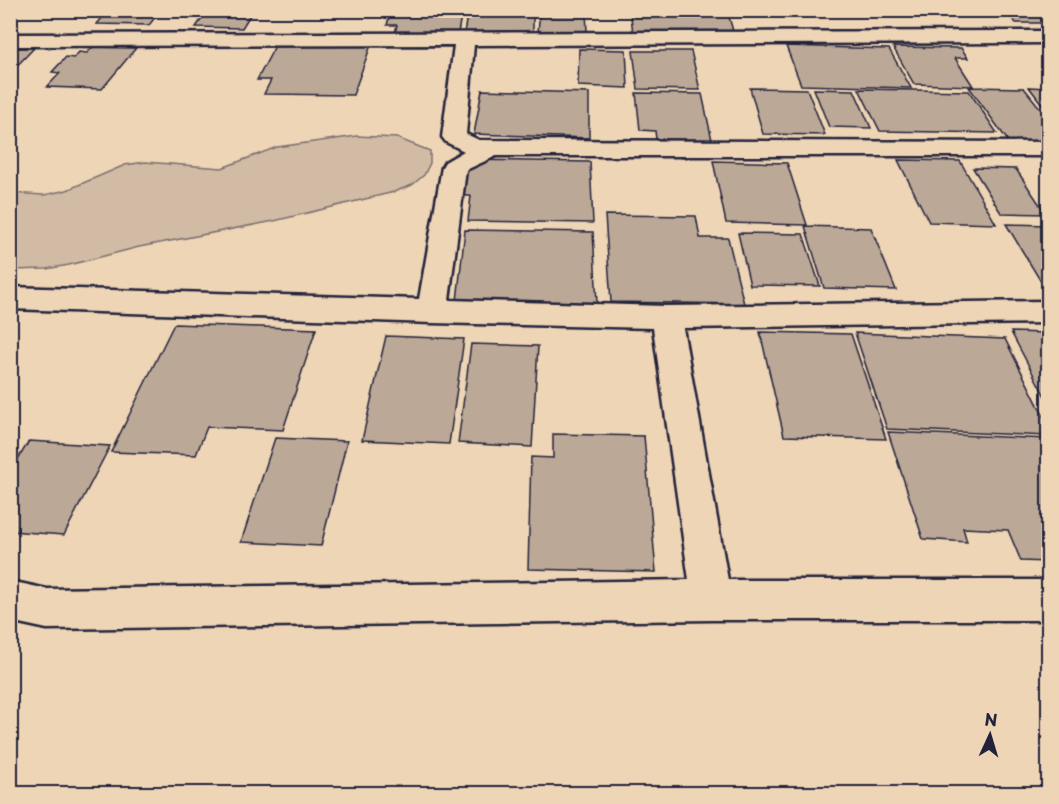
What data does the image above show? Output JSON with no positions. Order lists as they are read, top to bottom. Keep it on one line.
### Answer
{"north":"top"}
